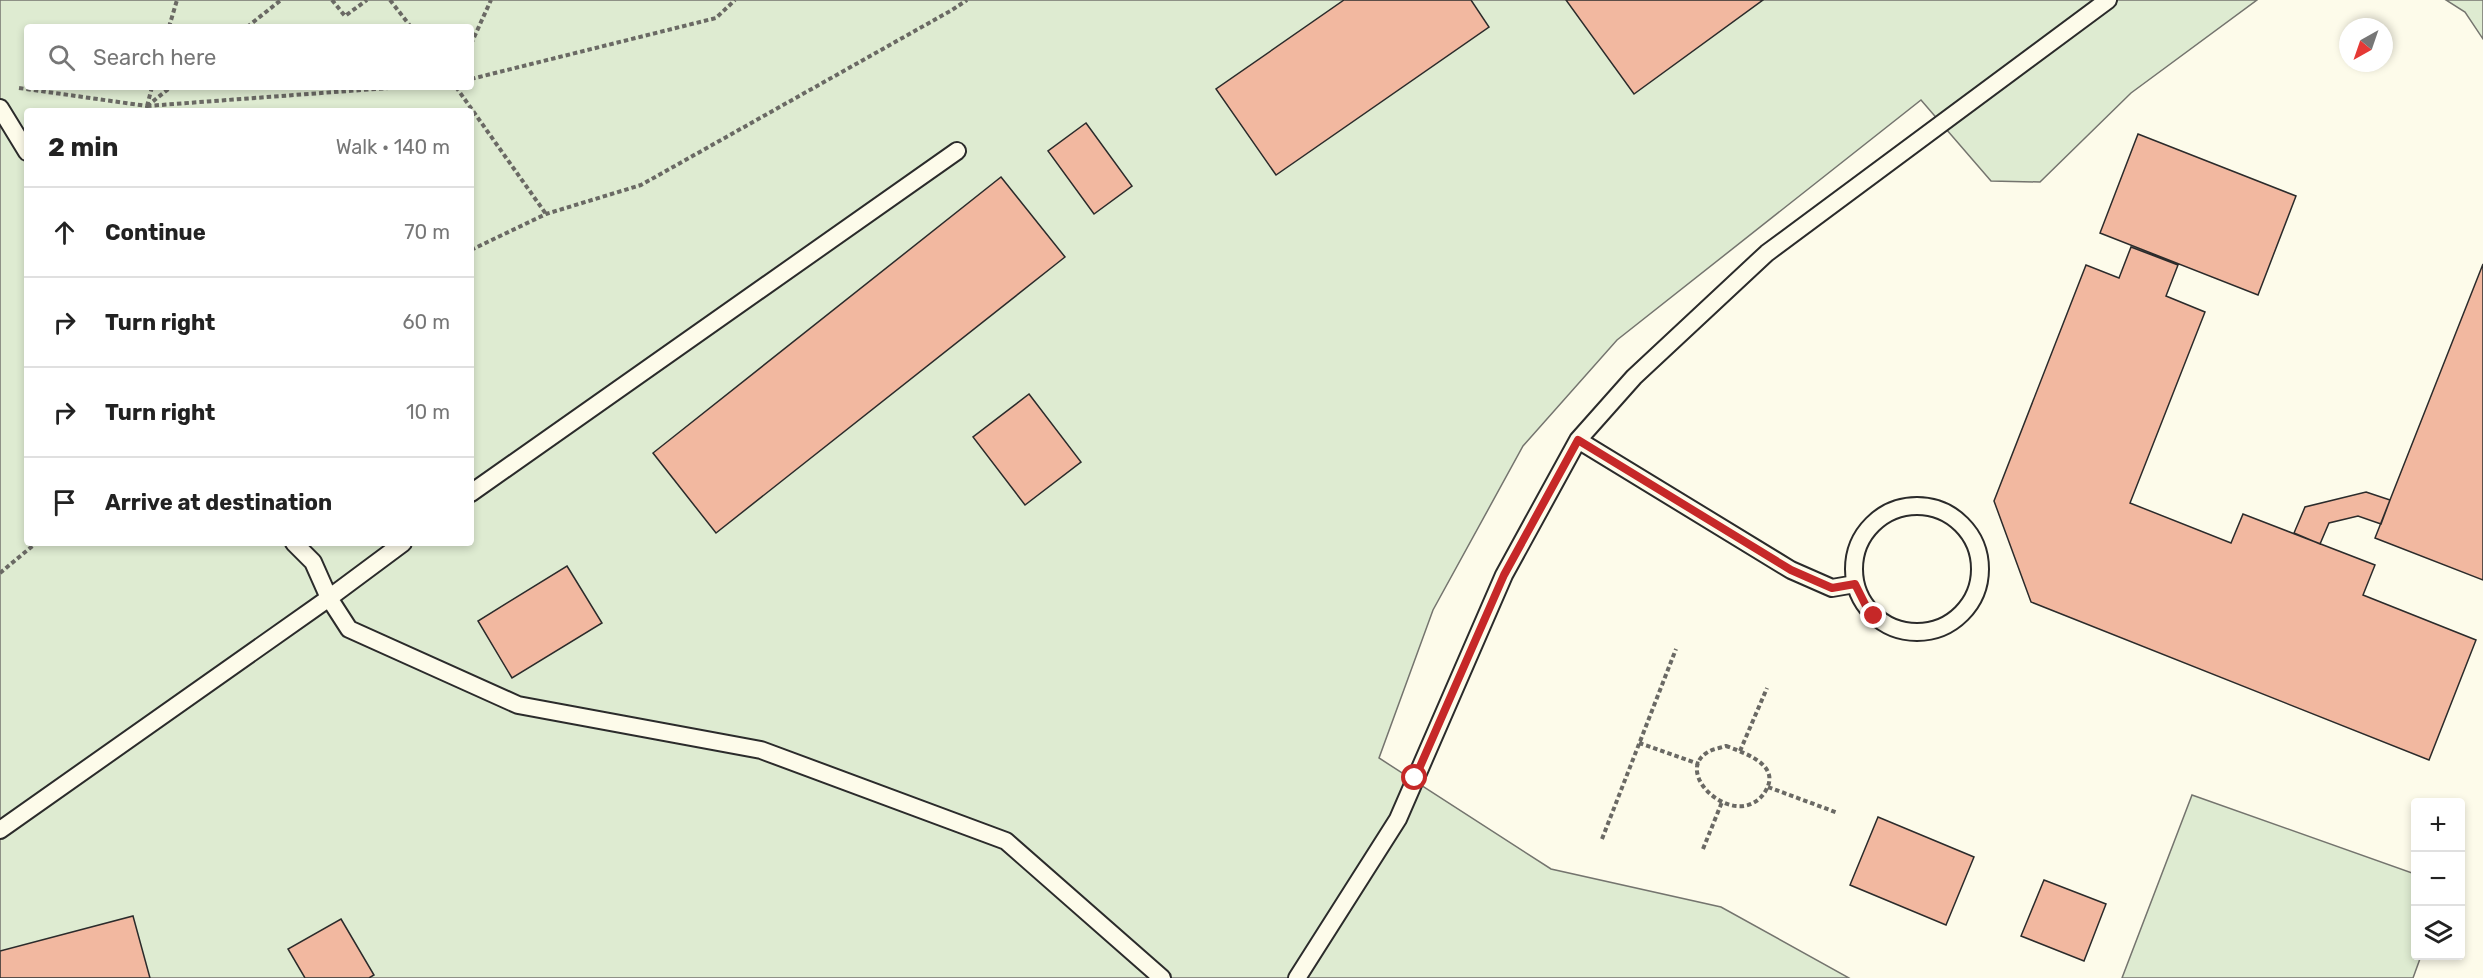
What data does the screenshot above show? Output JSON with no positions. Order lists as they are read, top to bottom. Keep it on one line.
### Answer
{"north":"bottom left","page":{"search":"Search here","heading":["2 min","Walk · 140 m"],"list":[["Continue","70 m"],["Turn right","60 m"],["Turn right","10 m"],"Arrive at destination"],"map_buttons":["+","−"]}}
